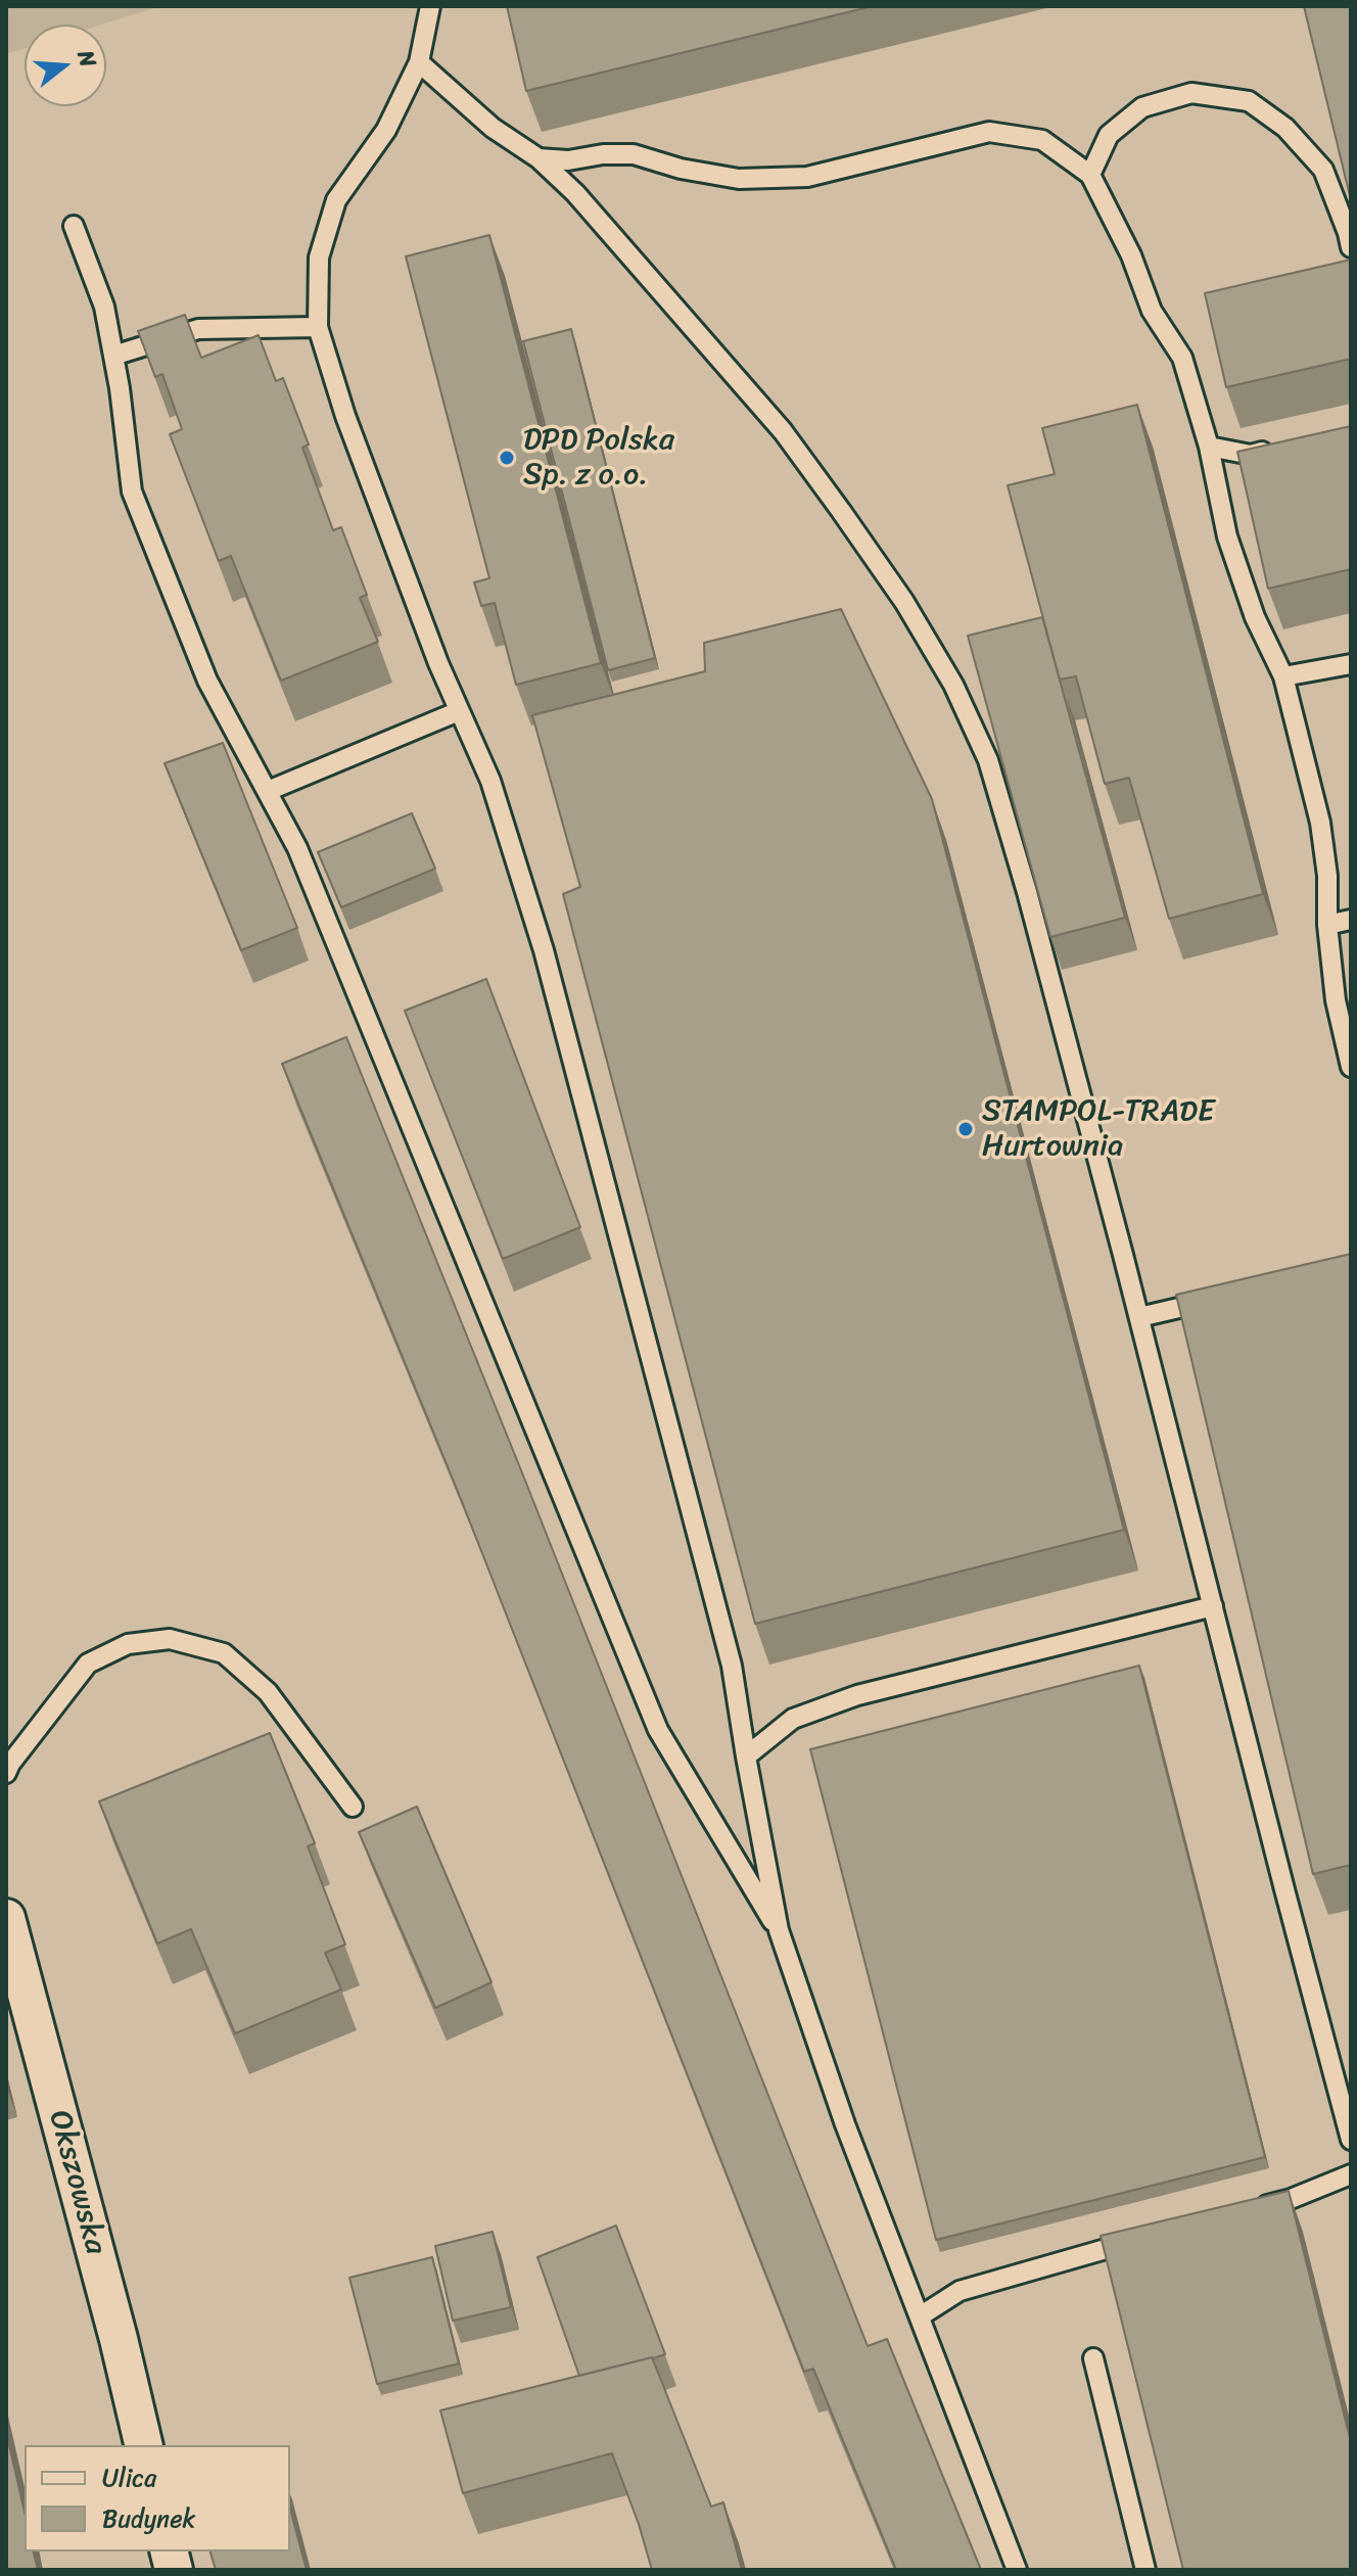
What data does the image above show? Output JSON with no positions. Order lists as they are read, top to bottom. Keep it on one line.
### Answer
{"streets":{"street":["Okszowska"]},"places":["DPD Polska Sp. z o.o.","STAMPOL-TRADE Hurtownia"],"legend":["Ulica","Budynek"],"north":"right"}
